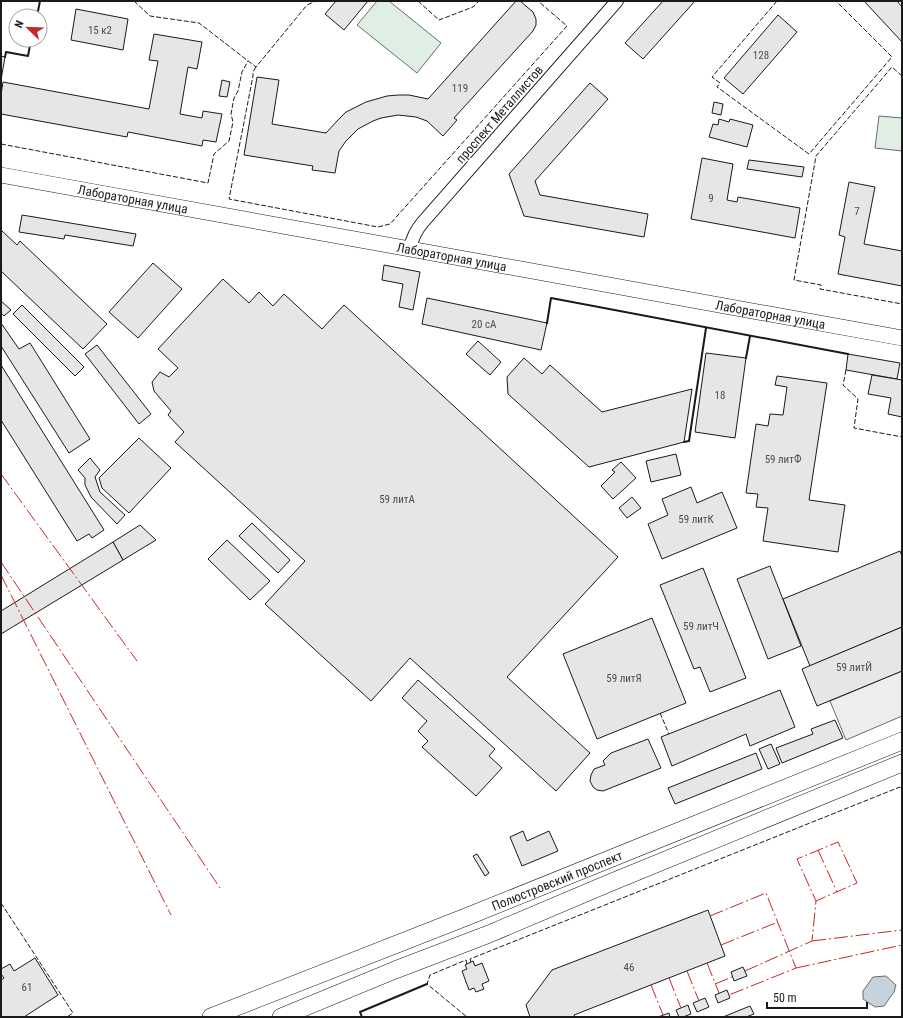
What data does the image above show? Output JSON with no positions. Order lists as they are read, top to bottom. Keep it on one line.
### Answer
{"streets":{"main road":["Полюстровский проспект"],"street":["проспект Металлистов","Лабораторная улица"]},"crossings":[["проспект Металлистов","Лабораторная улица"]],"house_numbers":["15 к2","128","119","9","7","20 сА","18","59 литФ","59 литА","59 литК","59 литЧ","59 литЙ","59 литЯ","46","61"],"scale_bar":"50 m","north":"top left"}
